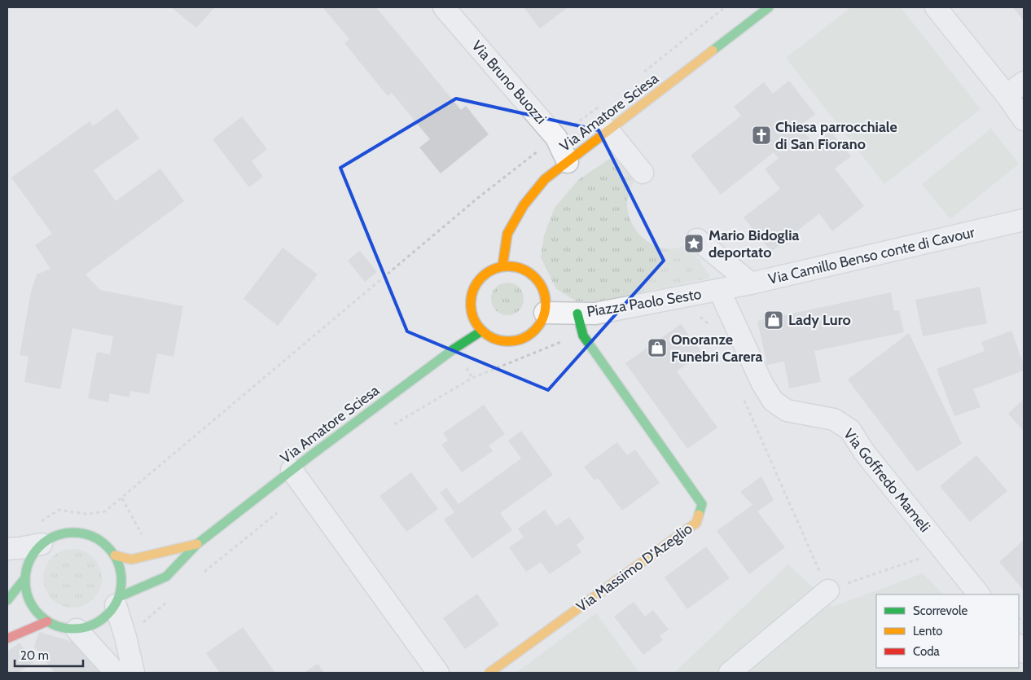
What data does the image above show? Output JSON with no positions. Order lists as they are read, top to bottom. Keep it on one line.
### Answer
{"streets":{"street":["Via Bruno Buozzi","Via Amatore Sciesa","Via Camillo Benso conte di Cavour","Piazza Paolo Sesto","Via Goffredo Mameli","Via Massimo D'Azeglio"]},"crossings":[["Via Bruno Buozzi","Via Amatore Sciesa"],["Via Amatore Sciesa","Piazza Paolo Sesto"],["Via Camillo Benso conte di Cavour","Piazza Paolo Sesto"],["Via Camillo Benso conte di Cavour","Via Goffredo Mameli"],["Piazza Paolo Sesto","Via Goffredo Mameli"],["Piazza Paolo Sesto","Via Massimo D'Azeglio"]],"places":{"church":["Chiesa parrocchiale di San Fiorano"],"place":["Mario Bidoglia deportato"],"shop":["Lady Luro","Onoranze Funebri Carera"]},"legend":["Scorrevole","Lento","Coda"],"scale_bar":"20 m"}
